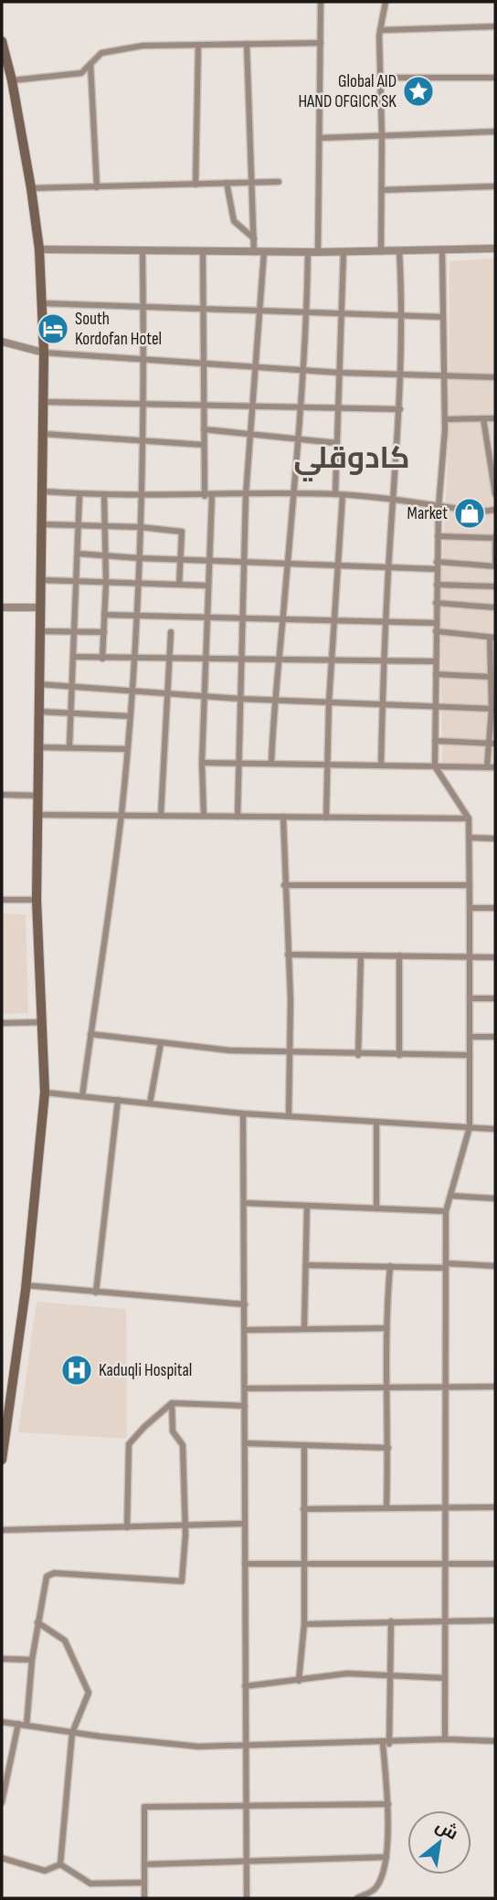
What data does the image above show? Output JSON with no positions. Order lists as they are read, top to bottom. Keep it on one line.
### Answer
{"districts":["كادوقلي"],"places":{"place":["Global AID HAND OFGICR SK"],"hotel":["South Kordofan Hotel"],"shop":["Market"],"hospital":["Kaduqli Hospital"]},"north":"top right"}
